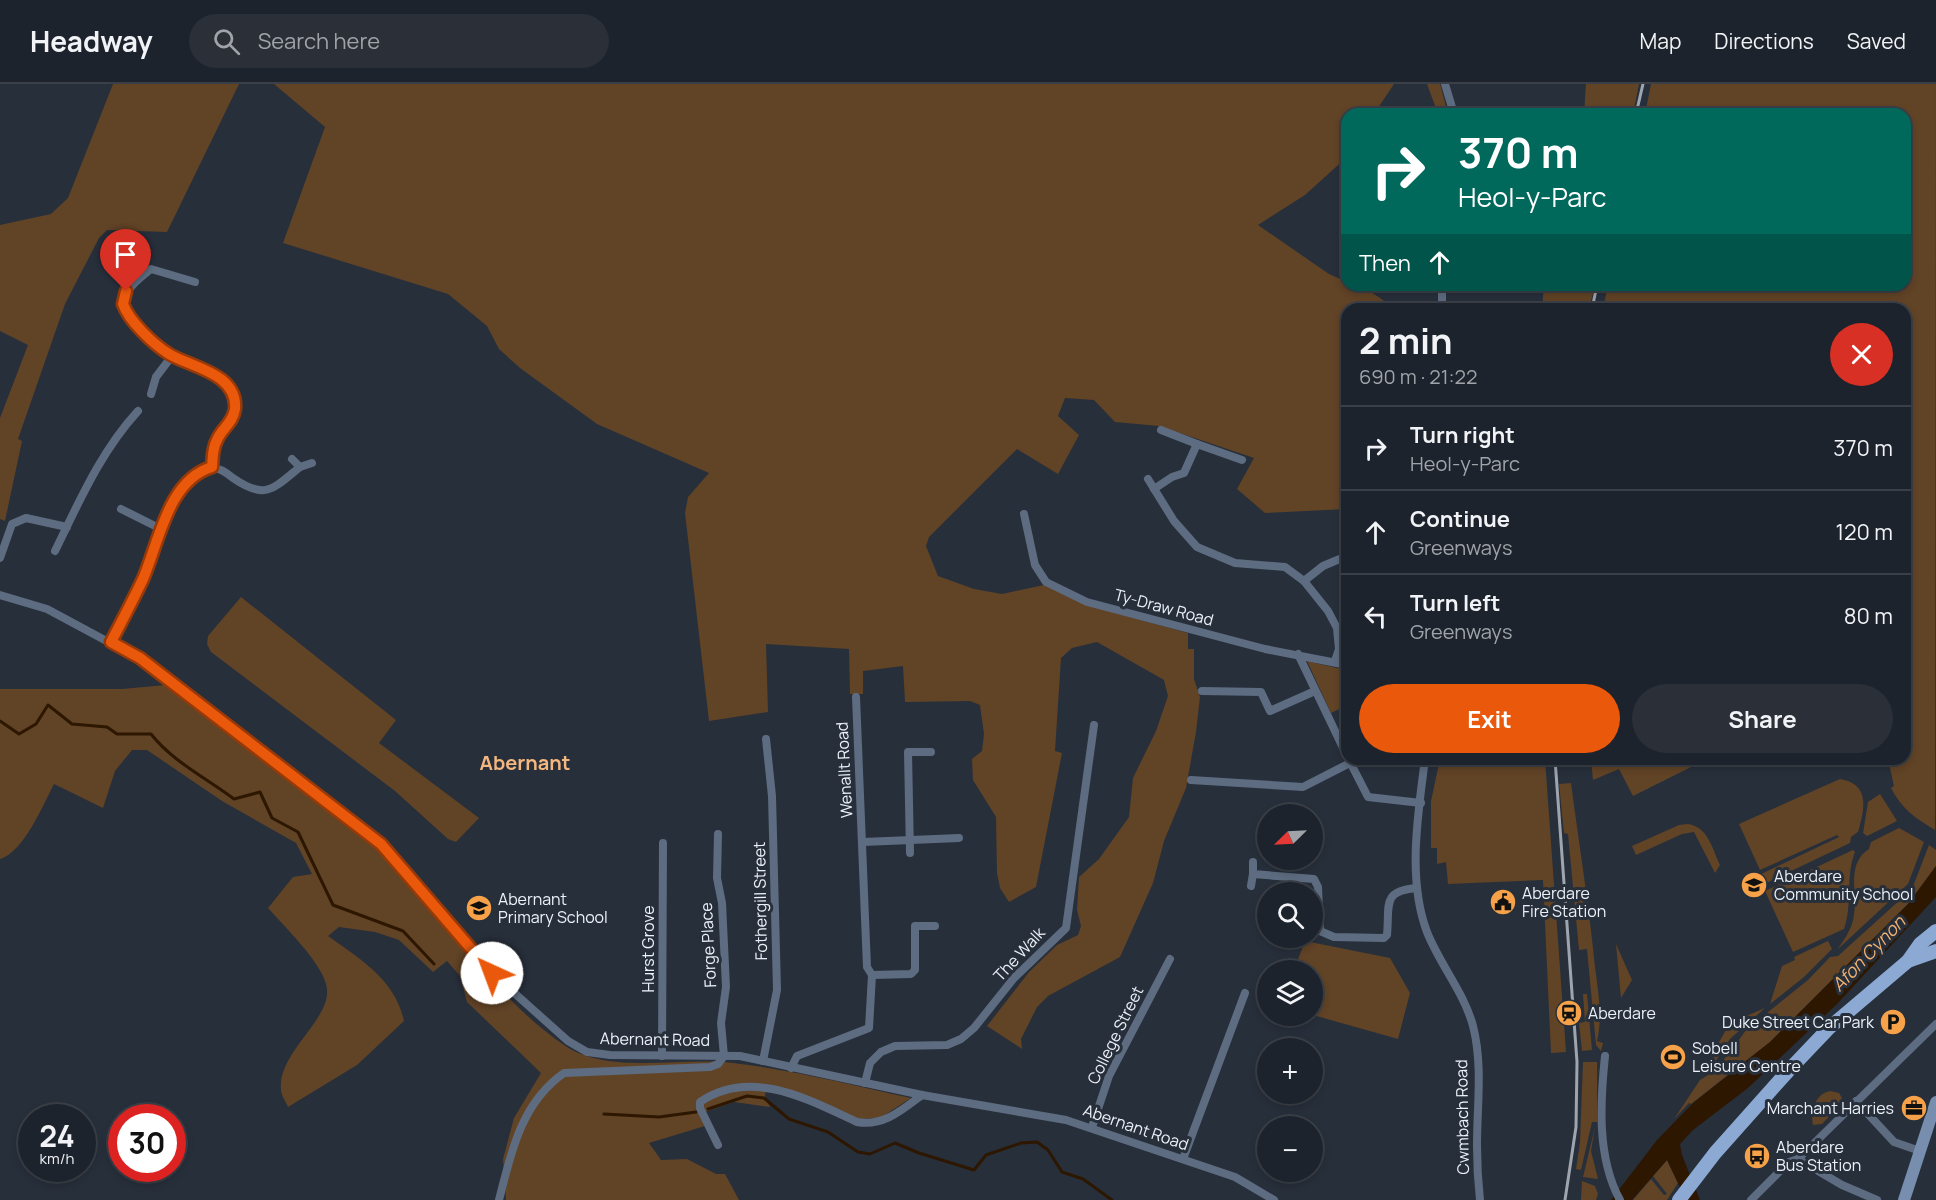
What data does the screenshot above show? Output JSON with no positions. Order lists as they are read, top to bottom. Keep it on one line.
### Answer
{"streets":{"street":["Ty-Draw Road","Wenallt Road","Fothergill Street","Forge Place","Hurst Grove","The Walk","College Street","Abernant Road","Cwmbach Road"]},"crossings":[["Wenallt Road","Abernant Road"],["Fothergill Street","Abernant Road"],["Forge Place","Abernant Road"],["Hurst Grove","Abernant Road"],["The Walk","Abernant Road"],["College Street","Abernant Road"]],"districts":["Abernant"],"water":["Afon Cynon"],"places":{"school or university":["Aberdare Community School","Abernant Primary School"],"public building":["Aberdare Fire Station"],"station":["Aberdare"],"parking":["Duke Street Car Park"],"sports":["Sobell Leisure Centre"],"office":["Marchant Harries"],"bus stop":["Aberdare Bus Station"]},"north":"bottom left","page":{"header":"Headway","search":"Search here","nav":["Map","Directions","Saved"],"turn":["370 m","Heol-y-Parc"],"then":"Then","heading":["2 min","690 m · 21:22"],"list":[{"name":"Turn right","note":"Heol-y-Parc","value":"370 m"},{"name":"Continue","note":"Greenways","value":"120 m"},{"name":"Turn left","note":"Greenways","value":"80 m"}],"buttons":["Exit","Share"],"map_buttons":["+","−"],"speed":"24 km/h","limit":"30"}}
